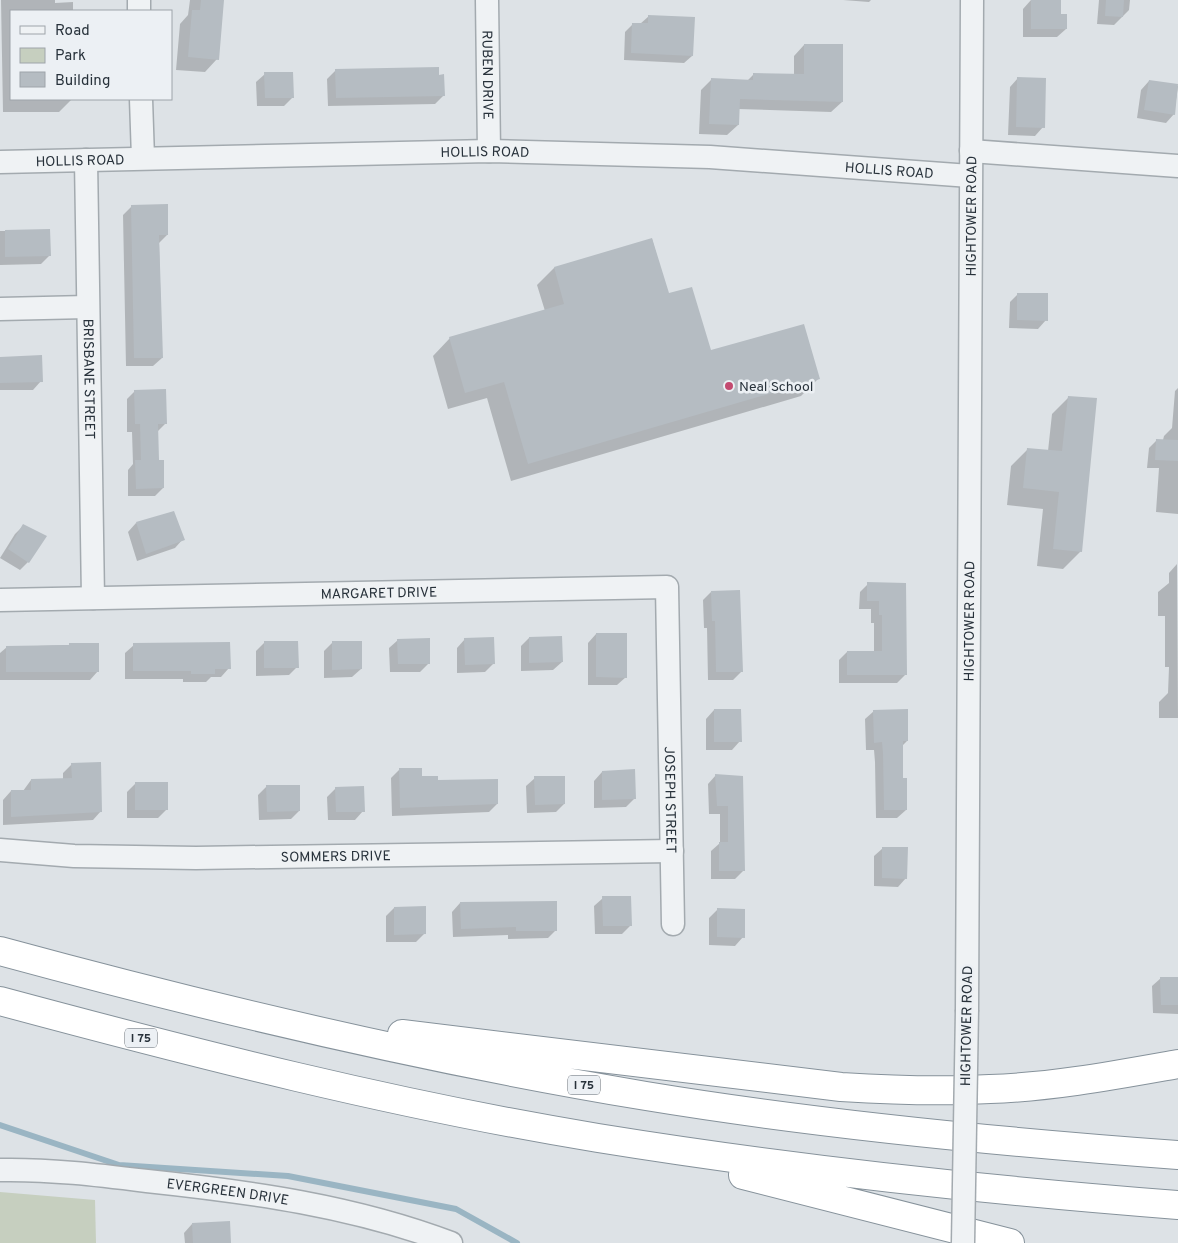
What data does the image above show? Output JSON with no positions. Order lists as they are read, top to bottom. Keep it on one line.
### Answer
{"streets":{"highway":["I 75"],"street":["RUBEN DRIVE","HOLLIS ROAD","HIGHTOWER ROAD","BRISBANE STREET","MARGARET DRIVE","JOSEPH STREET","SOMMERS DRIVE","EVERGREEN DRIVE"]},"crossings":[["RUBEN DRIVE","HOLLIS ROAD"],["HOLLIS ROAD","HIGHTOWER ROAD"],["HOLLIS ROAD","BRISBANE STREET"],["BRISBANE STREET","MARGARET DRIVE"],["MARGARET DRIVE","JOSEPH STREET"],["JOSEPH STREET","SOMMERS DRIVE"]],"places":["Neal School"],"legend":["Road","Park","Building"]}
